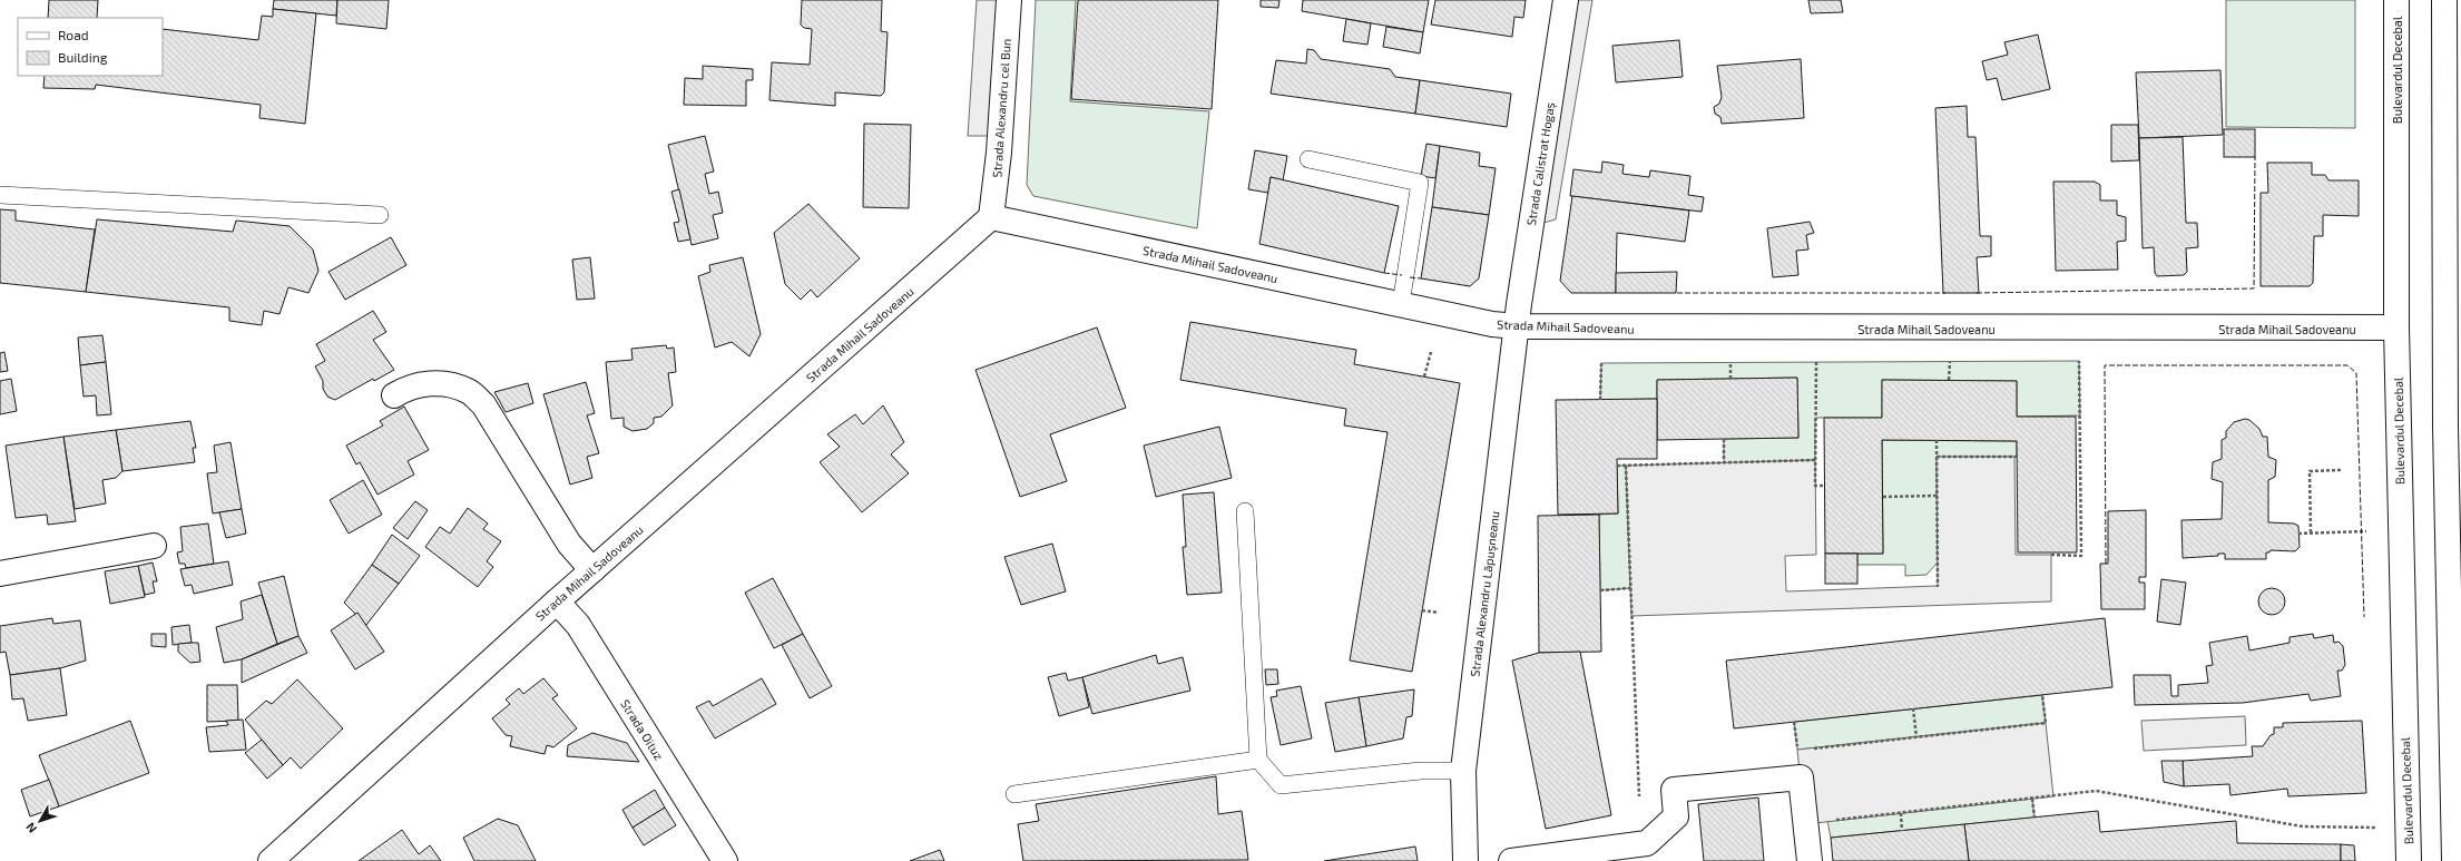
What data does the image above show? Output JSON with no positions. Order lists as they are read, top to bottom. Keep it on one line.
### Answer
{"streets":{"street":["Bulevardul Decebal","Strada Alexandru cel Bun","Strada Calistrat Hogaș","Strada Mihail Sadoveanu","Strada Alexandru Lăpușneanu","Strada Oituz"]},"crossings":[["Bulevardul Decebal","Strada Mihail Sadoveanu"],["Strada Alexandru cel Bun","Strada Mihail Sadoveanu"],["Strada Calistrat Hogaș","Strada Mihail Sadoveanu"],["Strada Calistrat Hogaș","Strada Alexandru Lăpușneanu"],["Strada Mihail Sadoveanu","Strada Alexandru Lăpușneanu"],["Strada Mihail Sadoveanu","Strada Oituz"]],"legend":["Road","Building"],"north":"bottom left"}
